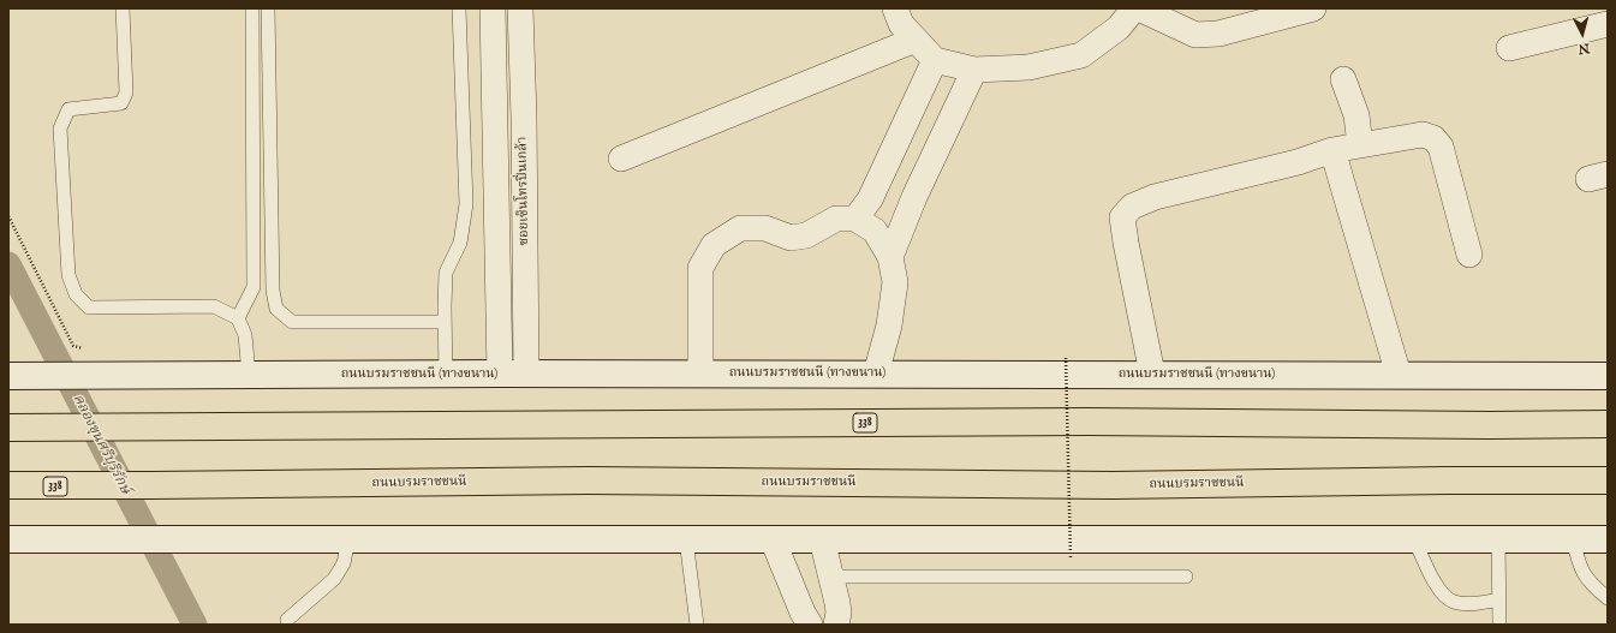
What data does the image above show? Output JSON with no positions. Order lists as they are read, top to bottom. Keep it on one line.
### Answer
{"streets":{"highway":["338","ถนนบรมราชชนนี"],"main road":["ถนนบรมราชชนนี (ทางขนาน)"],"street":["ซอยเซ็นโทรปิ่นเกล้า"]},"crossings":[["ซอยเซ็นโทรปิ่นเกล้า","ถนนบรมราชชนนี (ทางขนาน)"]],"water":["คลองขุนศรีบุรีรักษ์"],"north":"bottom"}
